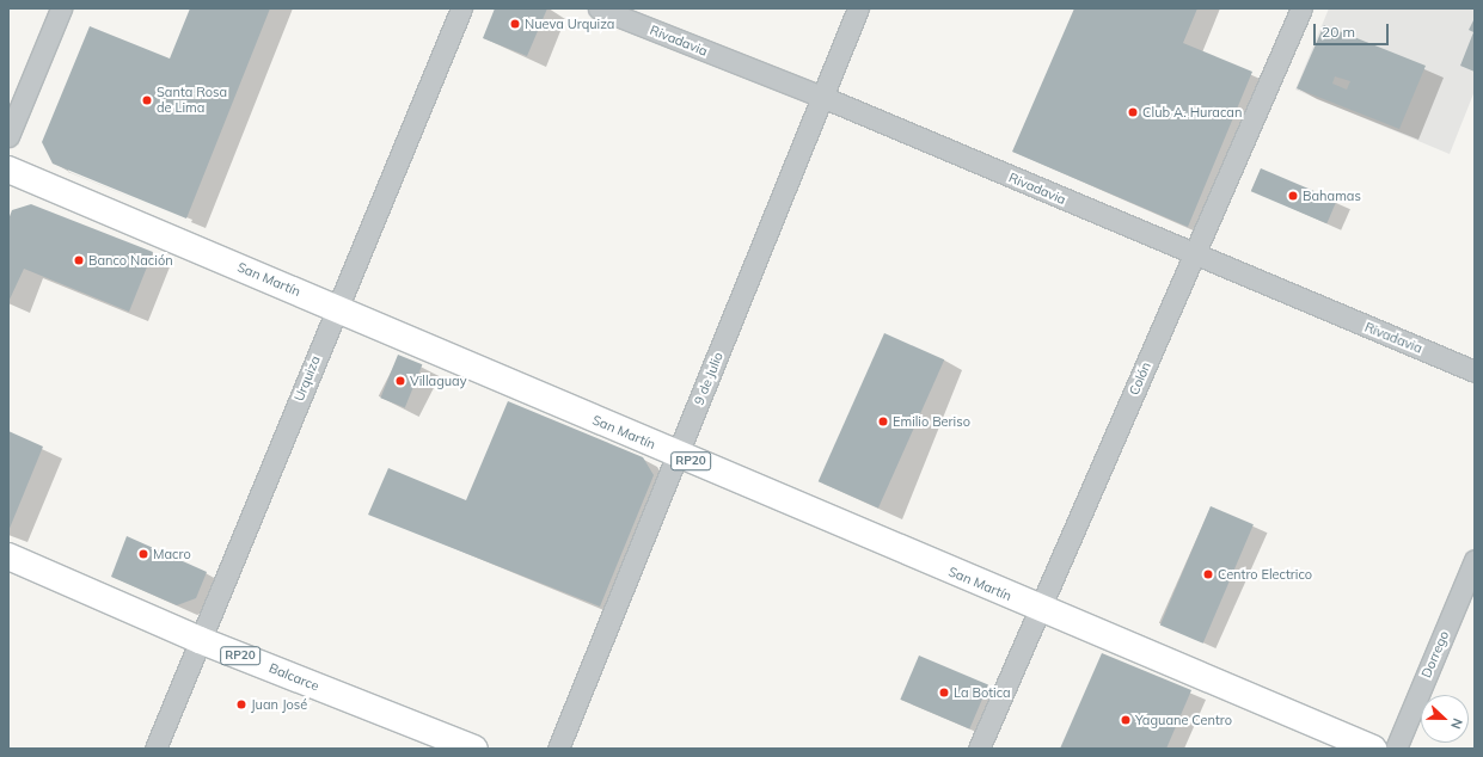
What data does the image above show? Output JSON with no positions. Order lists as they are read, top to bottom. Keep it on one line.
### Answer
{"streets":{"main road":["San Martín","RP20","Balcarce"],"street":["Rivadavia","Urquiza","9 de Julio","Colón","Dorrego"]},"crossings":[["Rivadavia","9 de Julio"],["Rivadavia","Colón"],["San Martín","Urquiza"],["San Martín","9 de Julio"],["San Martín","Colón"],["Urquiza","Balcarce"]],"places":["Nueva Urquiza","Santa Rosa de Lima","Club A. Huracan","Bahamas","Banco Nación","Villaguay","Emilio Beriso","Macro","Centro Electrico","La Botica","Juan José","Yaguane Centro"],"scale_bar":"20 m","north":"right"}
